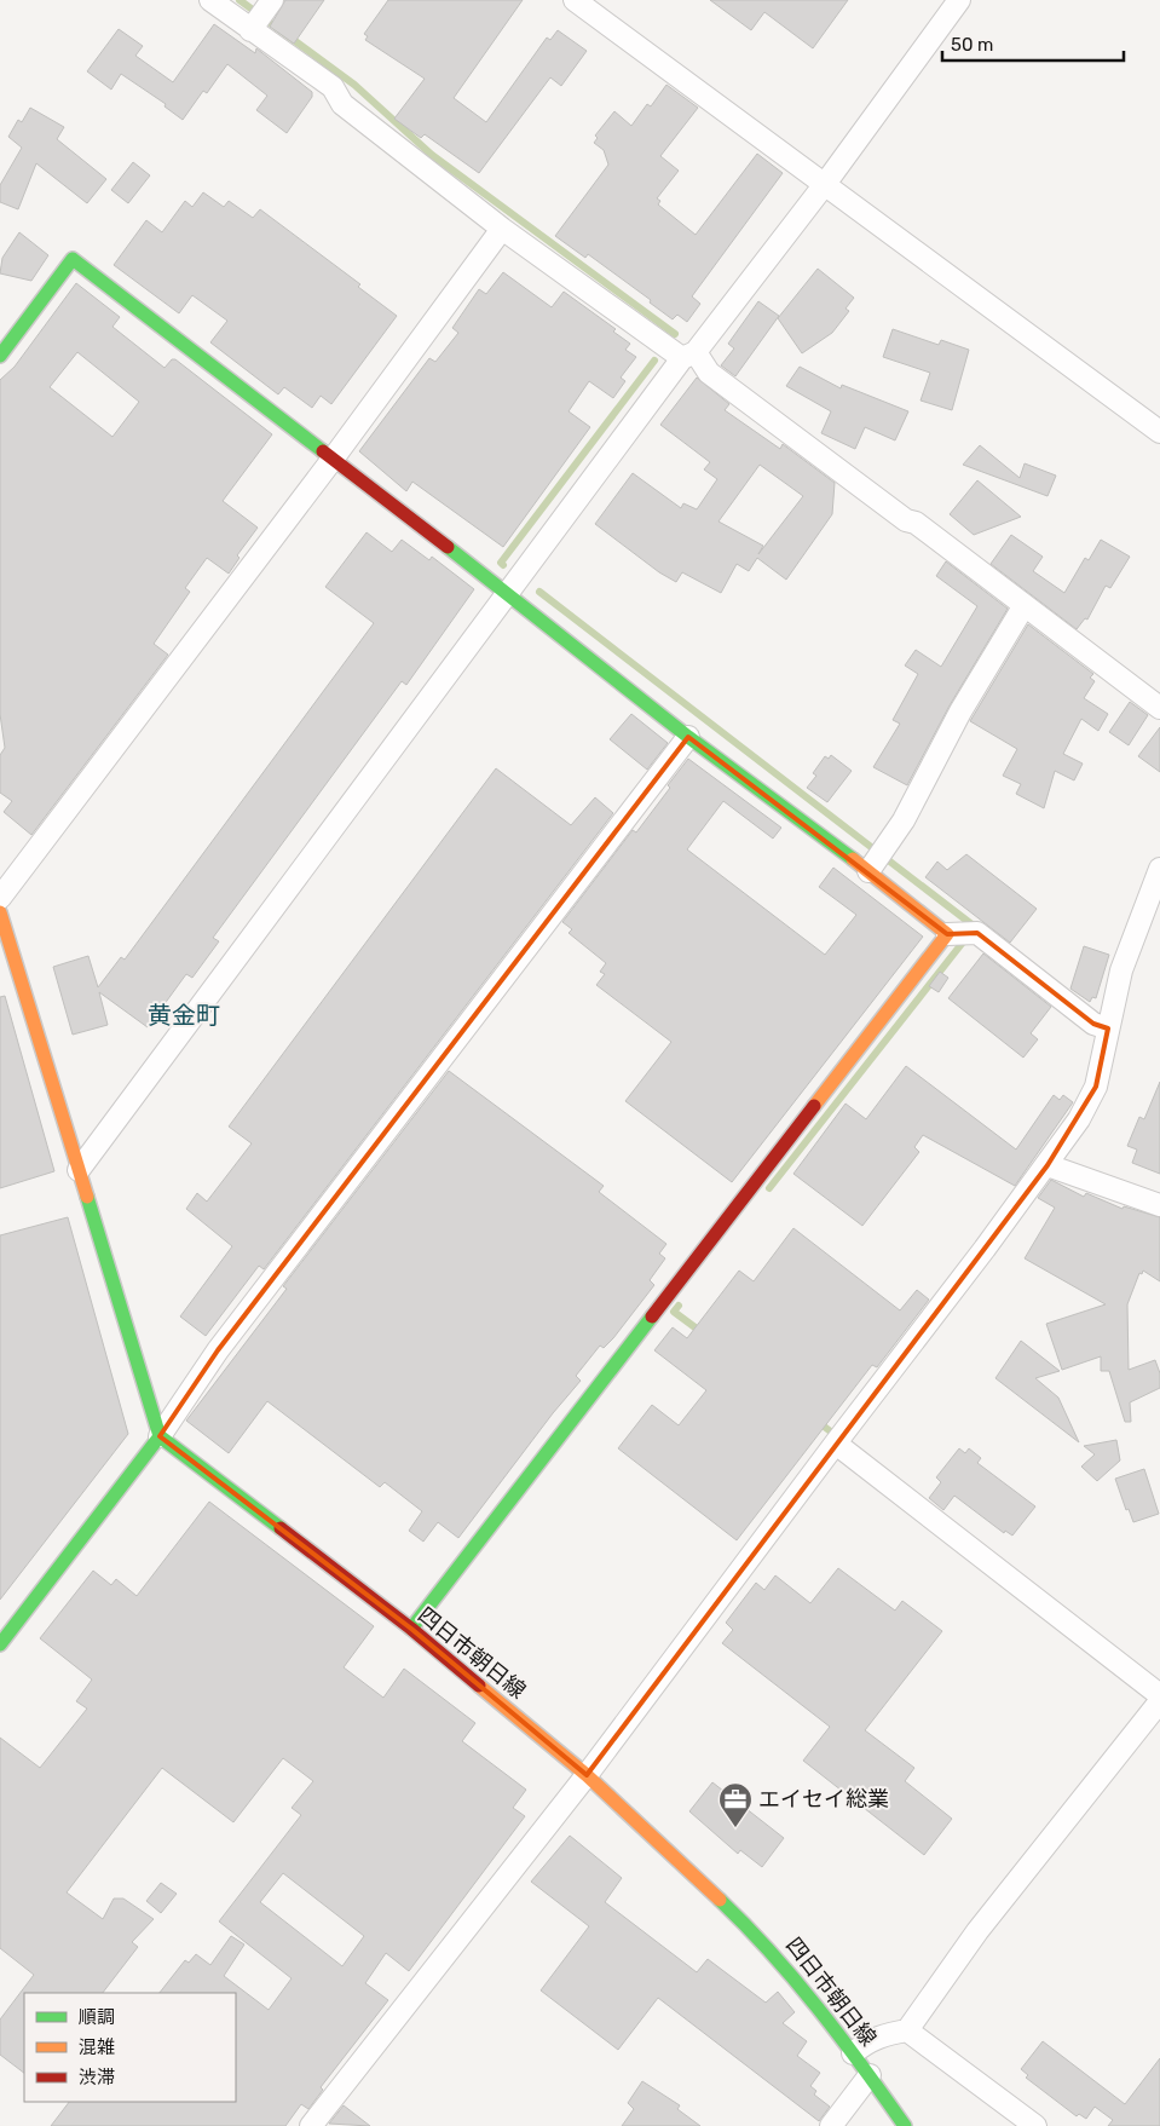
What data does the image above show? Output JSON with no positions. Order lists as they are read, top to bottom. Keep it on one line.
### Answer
{"streets":{"street":["四日市朝日線"]},"districts":["黄金町"],"places":{"office":["エイセイ総業"]},"legend":["順調","混雑","渋滞"],"scale_bar":"50 m"}
